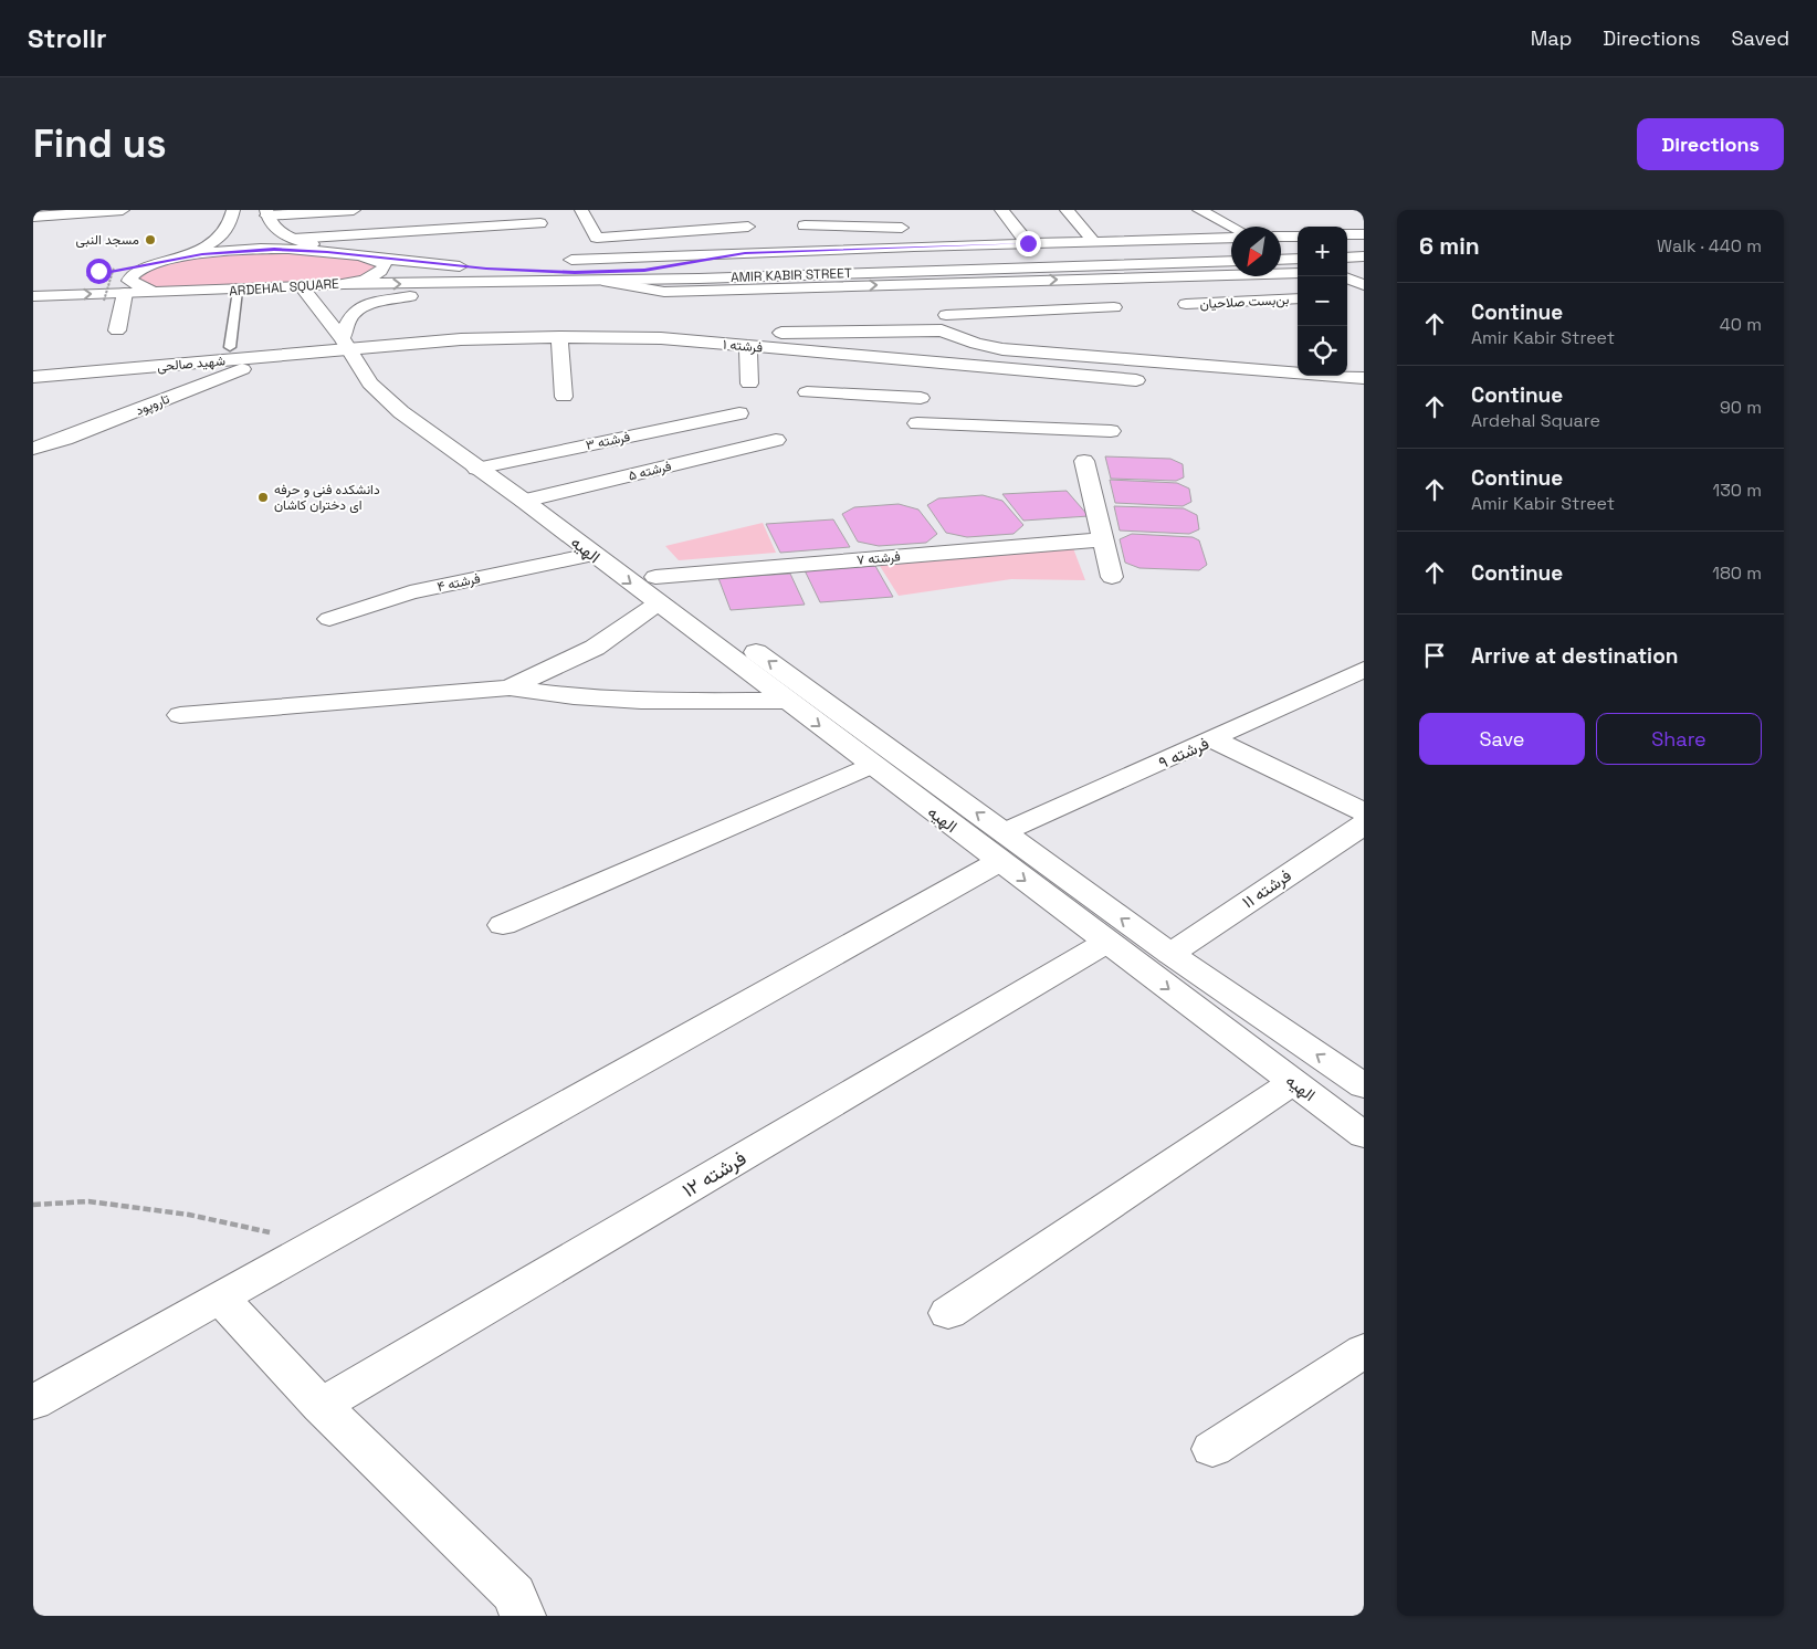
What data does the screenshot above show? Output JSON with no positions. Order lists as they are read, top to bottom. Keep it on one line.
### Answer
{"streets":{"street":["AMIR KABIR STREET","ARDEHAL SQUARE","بن‌بست صلاحیان","فرشته ۱","شهید صالحی","تاروپود","فرشته ۳","فرشته ۵","الهیه","فرشته ۷","فرشته ۴","فرشته ۹","فرشته ۱۱","فرشته ۱۲"]},"crossings":[["AMIR KABIR STREET","ARDEHAL SQUARE"],["ARDEHAL SQUARE","الهیه"],["فرشته ۱","شهید صالحی"],["فرشته ۱","الهیه"],["شهید صالحی","تاروپود"],["شهید صالحی","الهیه"],["فرشته ۳","الهیه"],["فرشته ۵","الهیه"],["الهیه","فرشته ۷"],["الهیه","فرشته ۴"],["الهیه","فرشته ۹"],["الهیه","فرشته ۱۱"],["الهیه","فرشته ۱۲"]],"places":["مسجد النبی","دانشکده فنی و حرفه ای دختران کاشان"],"north":"bottom left","page":{"header":"Strollr","nav":["Map","Directions","Saved"],"buttons":["Directions",["Save","Share"]],"title":"Find us","heading":["6 min","Walk · 440 m"],"map_buttons":["+","−"],"list":[["Continue","Amir Kabir Street","40 m"],["Continue","Ardehal Square","90 m"],["Continue","Amir Kabir Street","130 m"],["Continue","180 m"],"Arrive at destination"]}}
